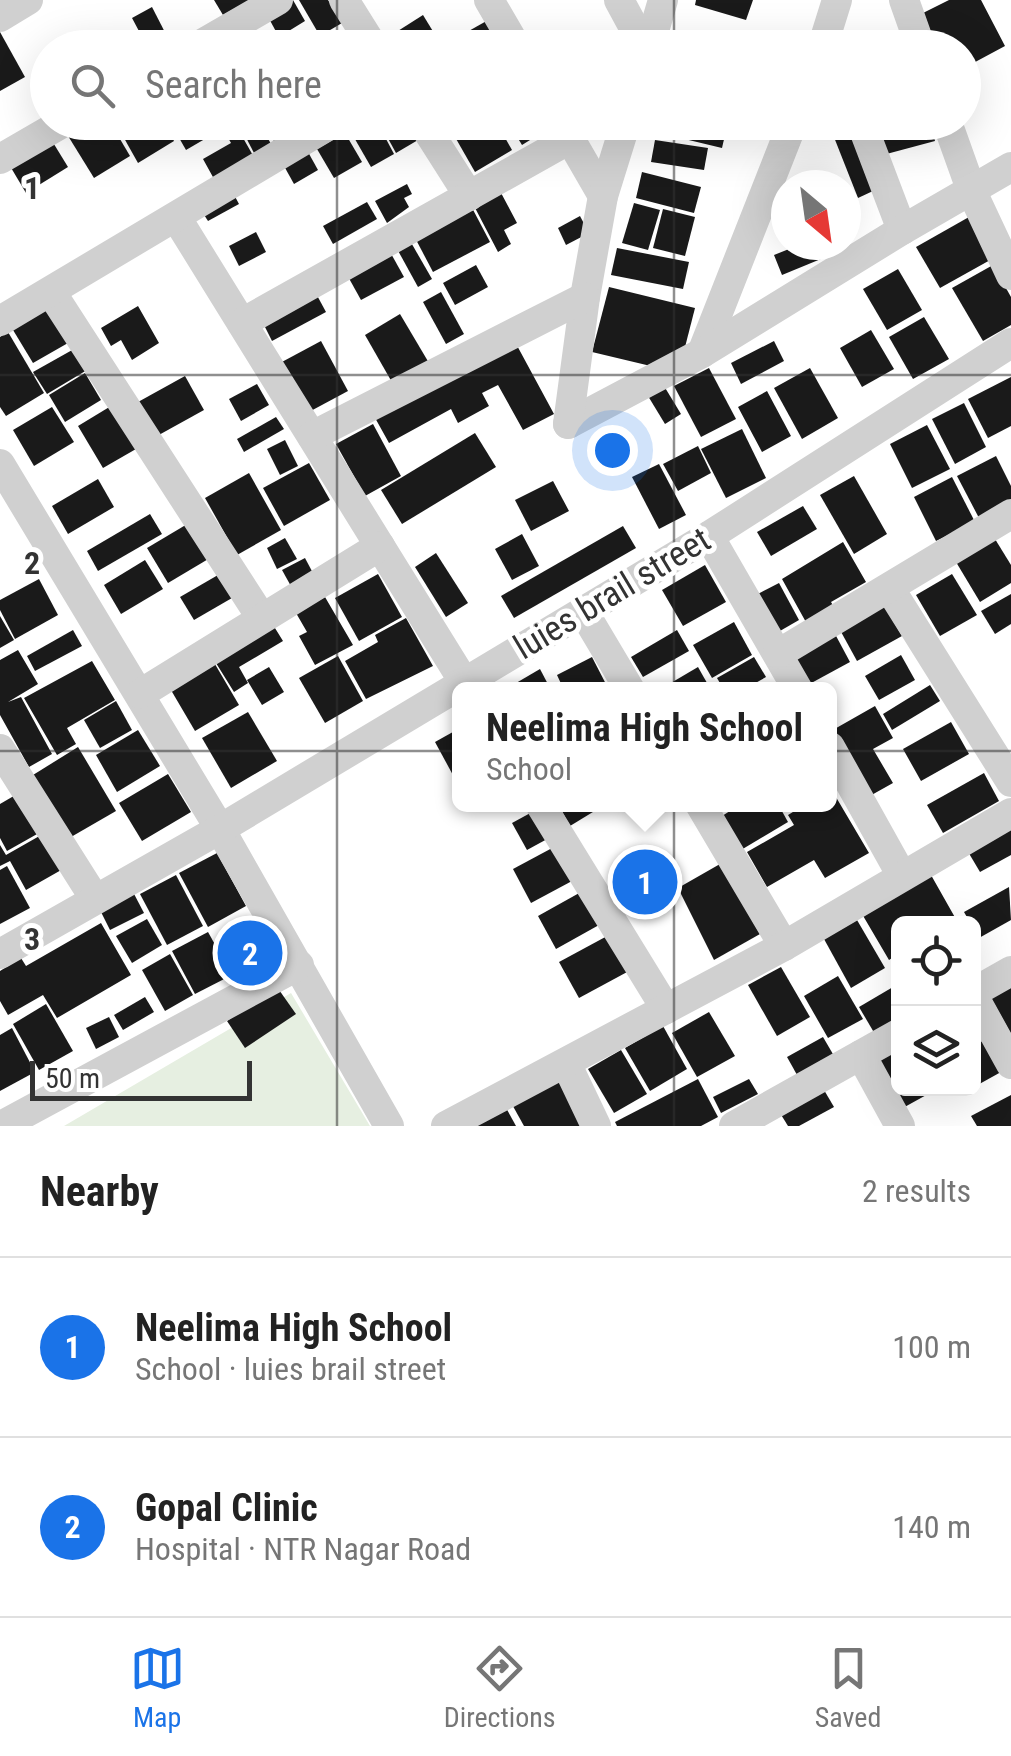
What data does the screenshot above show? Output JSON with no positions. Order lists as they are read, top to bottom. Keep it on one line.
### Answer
{"streets":{"street":["luies brail street"]},"scale_bar":"50 m","north":"bottom right","page":{"search":"Search here","popup":["Neelima High School","School"],"pins":["1","2"],"scale":"50 m","heading":["Nearby","2 results"],"list":[{"mark":"1","name":"Neelima High School","note":"School · luies brail street","value":"100 m"},{"mark":"2","name":"Gopal Clinic","note":"Hospital · NTR Nagar Road","value":"140 m"}],"nav":["Map","Directions","Saved"]},"grid":{"rows":["1","2","3"]}}
